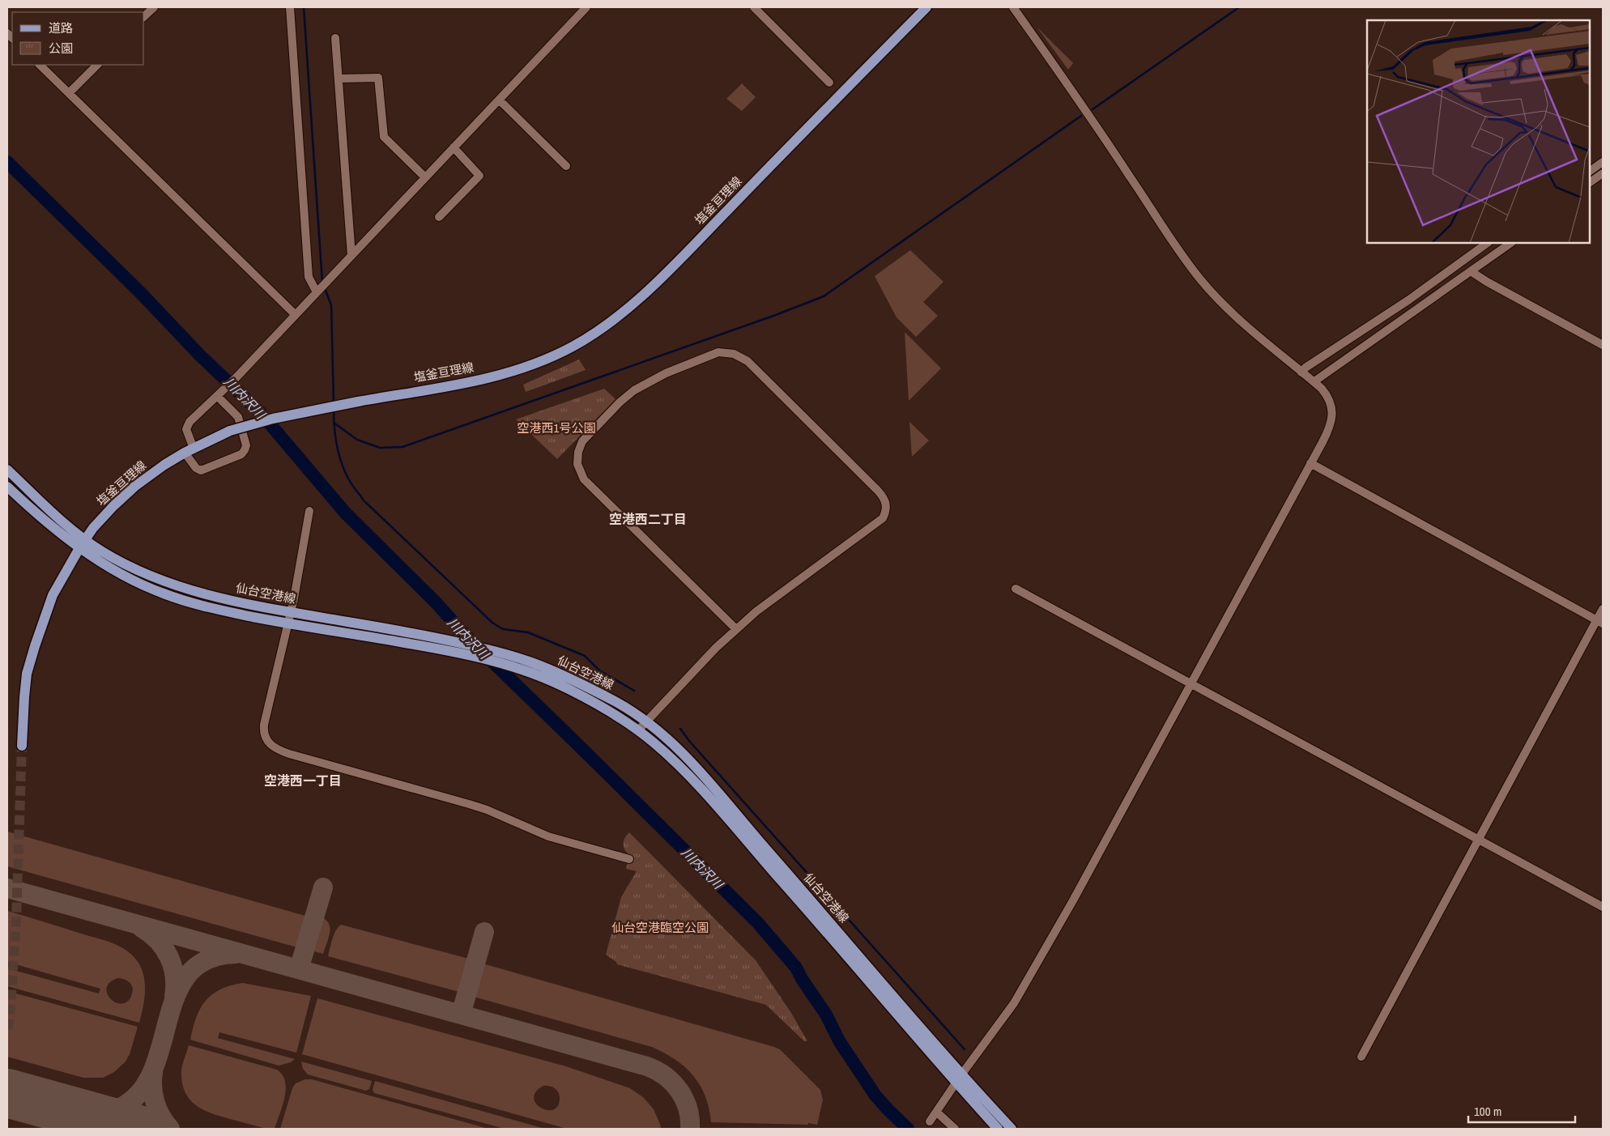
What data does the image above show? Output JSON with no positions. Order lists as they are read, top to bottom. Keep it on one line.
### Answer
{"streets":{"main road":["塩釜亘理線","仙台空港線"]},"crossings":[["塩釜亘理線","仙台空港線"]],"districts":["空港西二丁目","空港西一丁目"],"water":["川内沢川"],"parks":["空港西1号公園","仙台空港臨空公園"],"legend":["道路","公園"],"scale_bar":"100 m"}
